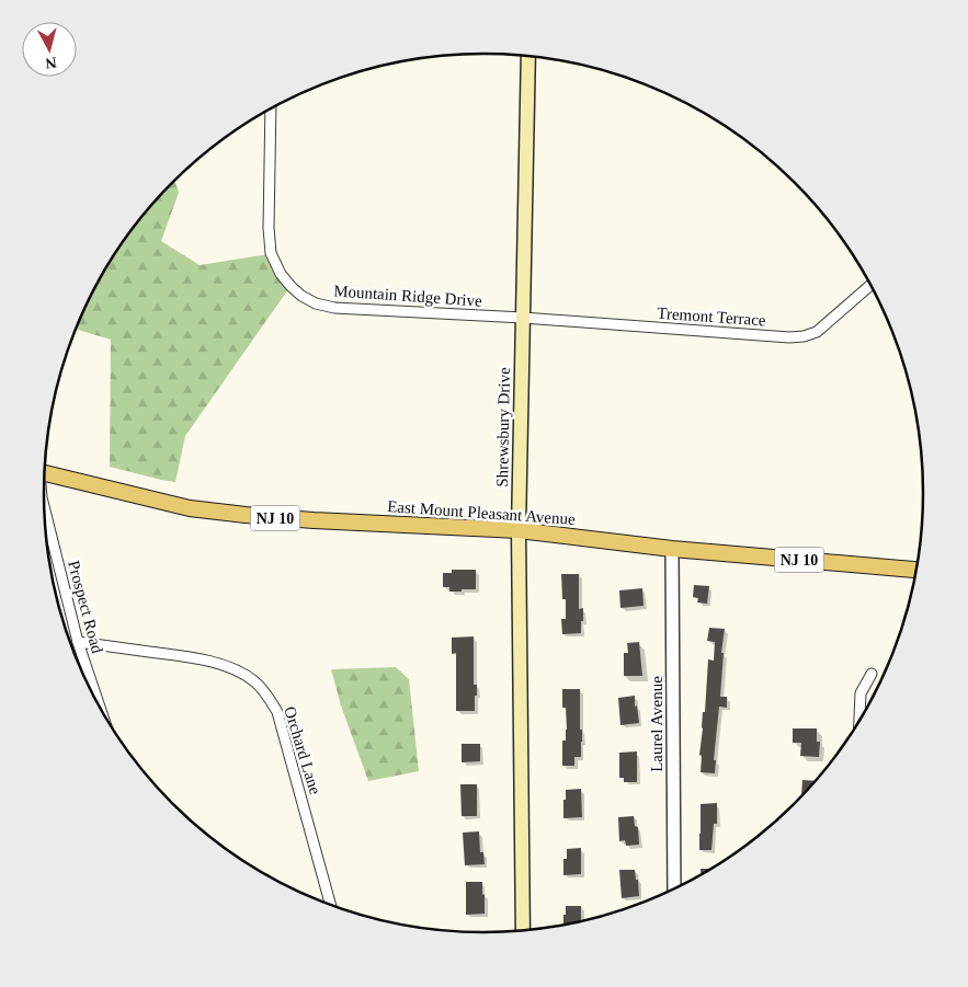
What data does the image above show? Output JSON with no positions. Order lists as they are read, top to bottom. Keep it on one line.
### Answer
{"streets":{"main road":["Shrewsbury Drive","East Mount Pleasant Avenue","NJ 10"],"street":["Mountain Ridge Drive","Tremont Terrace","Prospect Road","Laurel Avenue","Orchard Lane"]},"crossings":[["Mountain Ridge Drive","Tremont Terrace"],["Mountain Ridge Drive","Shrewsbury Drive"],["Tremont Terrace","Shrewsbury Drive"],["Shrewsbury Drive","East Mount Pleasant Avenue"],["East Mount Pleasant Avenue","Laurel Avenue"],["Prospect Road","Orchard Lane"]],"north":"bottom"}
